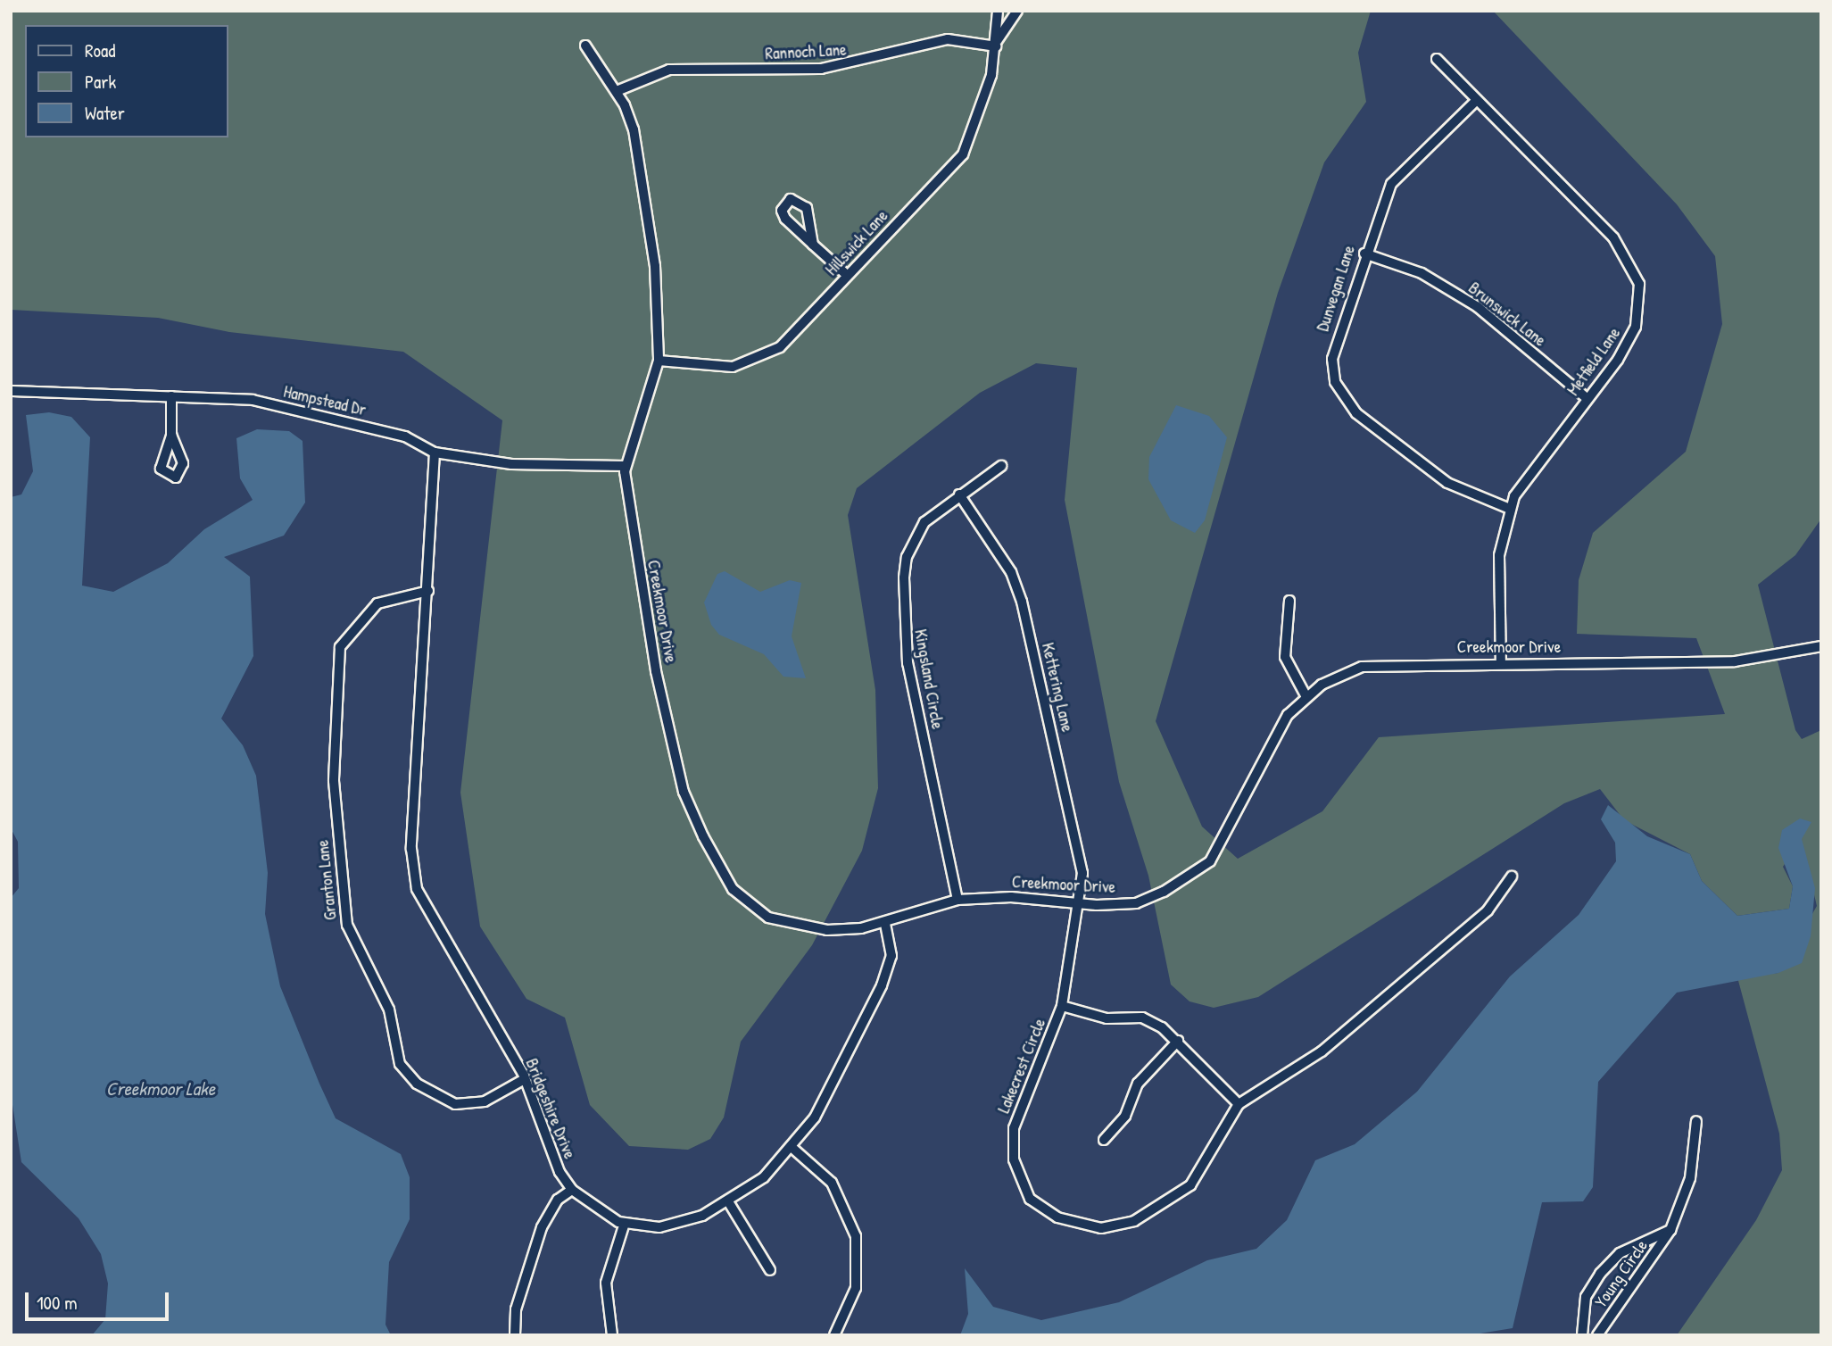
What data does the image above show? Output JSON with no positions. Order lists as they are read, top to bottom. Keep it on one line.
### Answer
{"streets":{"street":["Rannoch Lane","Hillswick Lane","Dunvegan Lane","Brunswick Lane","Metfield Lane","Hampstead Dr","Creekmoor Drive","Kingsland Circle","Kettering Lane","Granton Lane","Lakecrest Circle","Bridgeshire Drive","Young Circle"]},"crossings":[["Rannoch Lane","Hillswick Lane"],["Rannoch Lane","Creekmoor Drive"],["Hillswick Lane","Creekmoor Drive"],["Dunvegan Lane","Brunswick Lane"],["Dunvegan Lane","Metfield Lane"],["Brunswick Lane","Metfield Lane"],["Metfield Lane","Creekmoor Drive"],["Hampstead Dr","Creekmoor Drive"],["Hampstead Dr","Bridgeshire Drive"],["Creekmoor Drive","Kingsland Circle"],["Creekmoor Drive","Kettering Lane"],["Creekmoor Drive","Lakecrest Circle"],["Kingsland Circle","Kettering Lane"],["Kettering Lane","Lakecrest Circle"],["Granton Lane","Bridgeshire Drive"]],"water":["Creekmoor Lake"],"legend":["Road","Park","Water"],"scale_bar":"100 m"}
